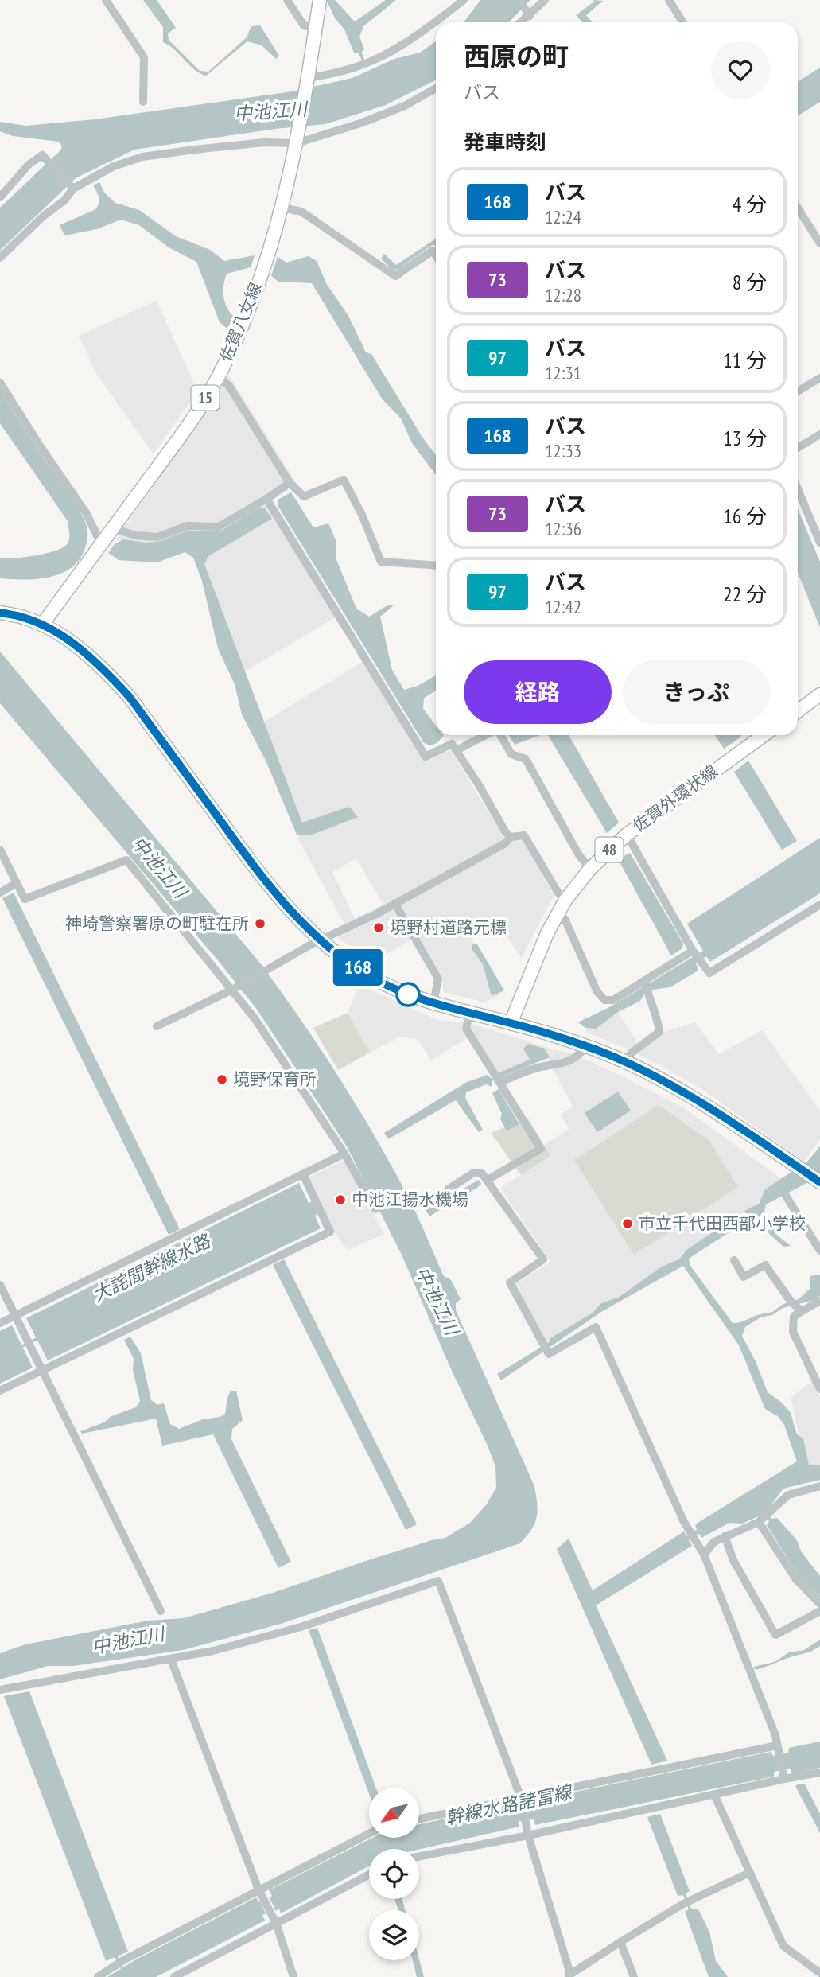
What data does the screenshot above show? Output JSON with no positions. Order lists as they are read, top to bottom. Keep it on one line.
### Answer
{"streets":{"main road":["佐賀八女線","15","佐賀外環状線","48"]},"crossings":[["佐賀八女線","15"]],"water":["中池江川","大詫間幹線水路","幹線水路諸富線"],"places":["神埼警察署原の町駐在所","境野村道路元標","境野保育所","中池江揚水機場","市立千代田西部小学校"],"lines":["bus line 168"],"north":"bottom left","page":{"on_map":"168","heading":[["西原の町","バス"],"発車時刻"],"list":[{"mark":"168","name":"バス","note":"12:24","value":"4 分"},{"mark":"73","name":"バス","note":"12:28","value":"8 分"},{"mark":"97","name":"バス","note":"12:31","value":"11 分"},{"mark":"168","name":"バス","note":"12:33","value":"13 分"},{"mark":"73","name":"バス","note":"12:36","value":"16 分"},{"mark":"97","name":"バス","note":"12:42","value":"22 分"}],"buttons":["経路","きっぷ"]}}
